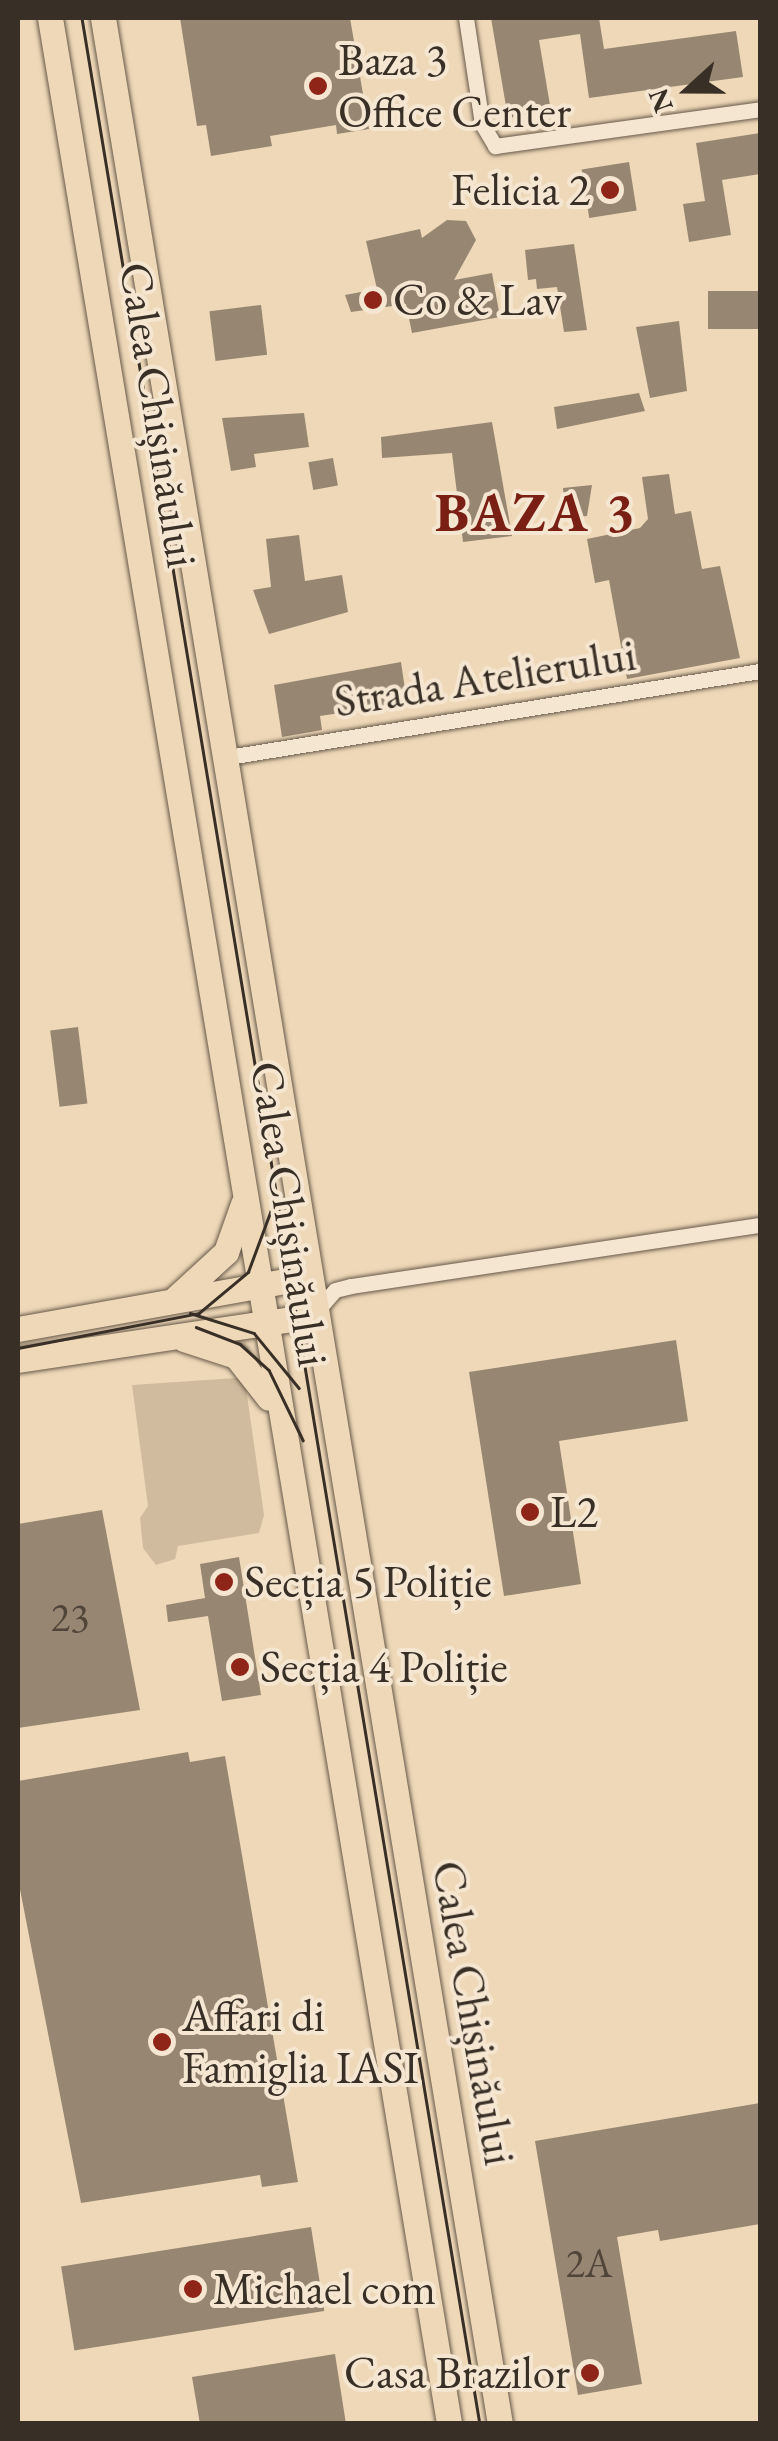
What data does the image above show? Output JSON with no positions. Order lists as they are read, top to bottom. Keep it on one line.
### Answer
{"streets":{"main road":["Calea Chișinăului"],"street":["Strada Atelierului"]},"crossings":[["Calea Chișinăului","Strada Atelierului"]],"districts":["BAZA 3"],"places":["Baza 3 Office Center","Felicia 2","Co & Lav","L2","Secția 5 Poliție","Secția 4 Poliție","Affari di Famiglia IASI","Michael com","Casa Brazilor"],"house_numbers":["23","2A"],"north":"left"}
